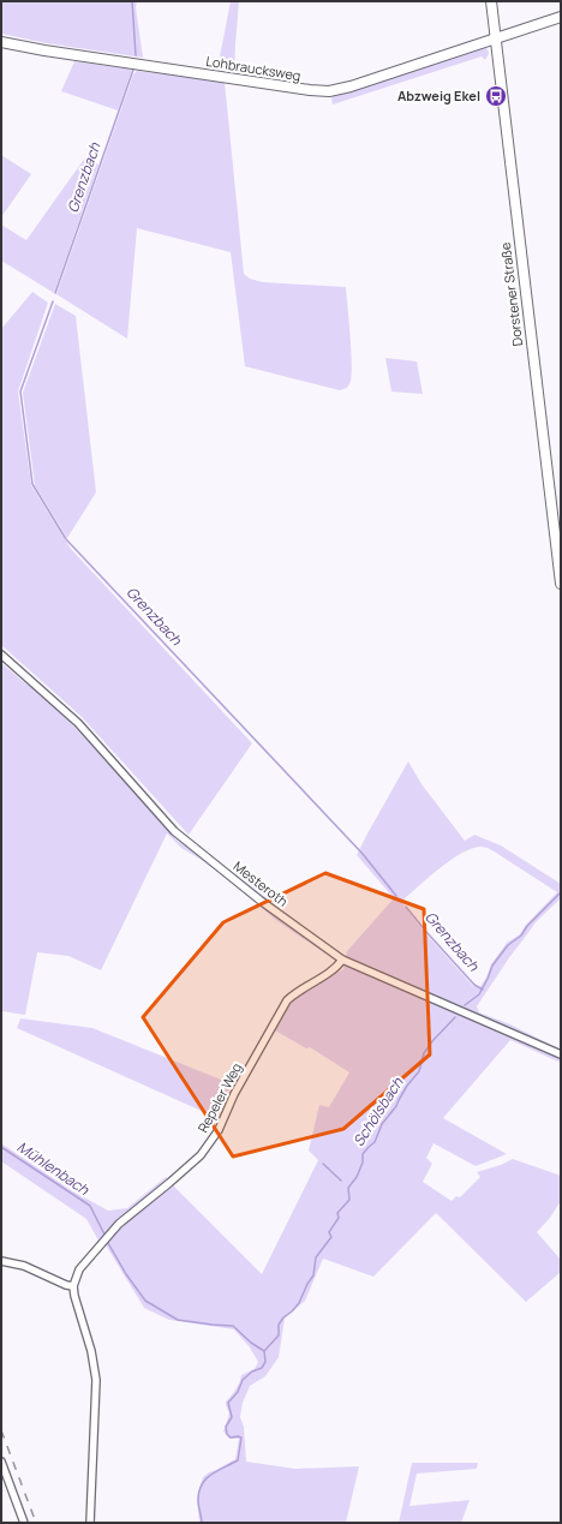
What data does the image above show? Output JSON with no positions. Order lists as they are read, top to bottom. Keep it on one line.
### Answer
{"streets":{"main road":["Lohbraucksweg","Dorstener Straße"],"street":["Mesteroth","Repeler Weg"]},"crossings":[["Lohbraucksweg","Dorstener Straße"],["Mesteroth","Repeler Weg"]],"water":["Grenzbach","Schölsbach","Mühlenbach"],"places":{"bus stop":["Abzweig Ekel"]}}
